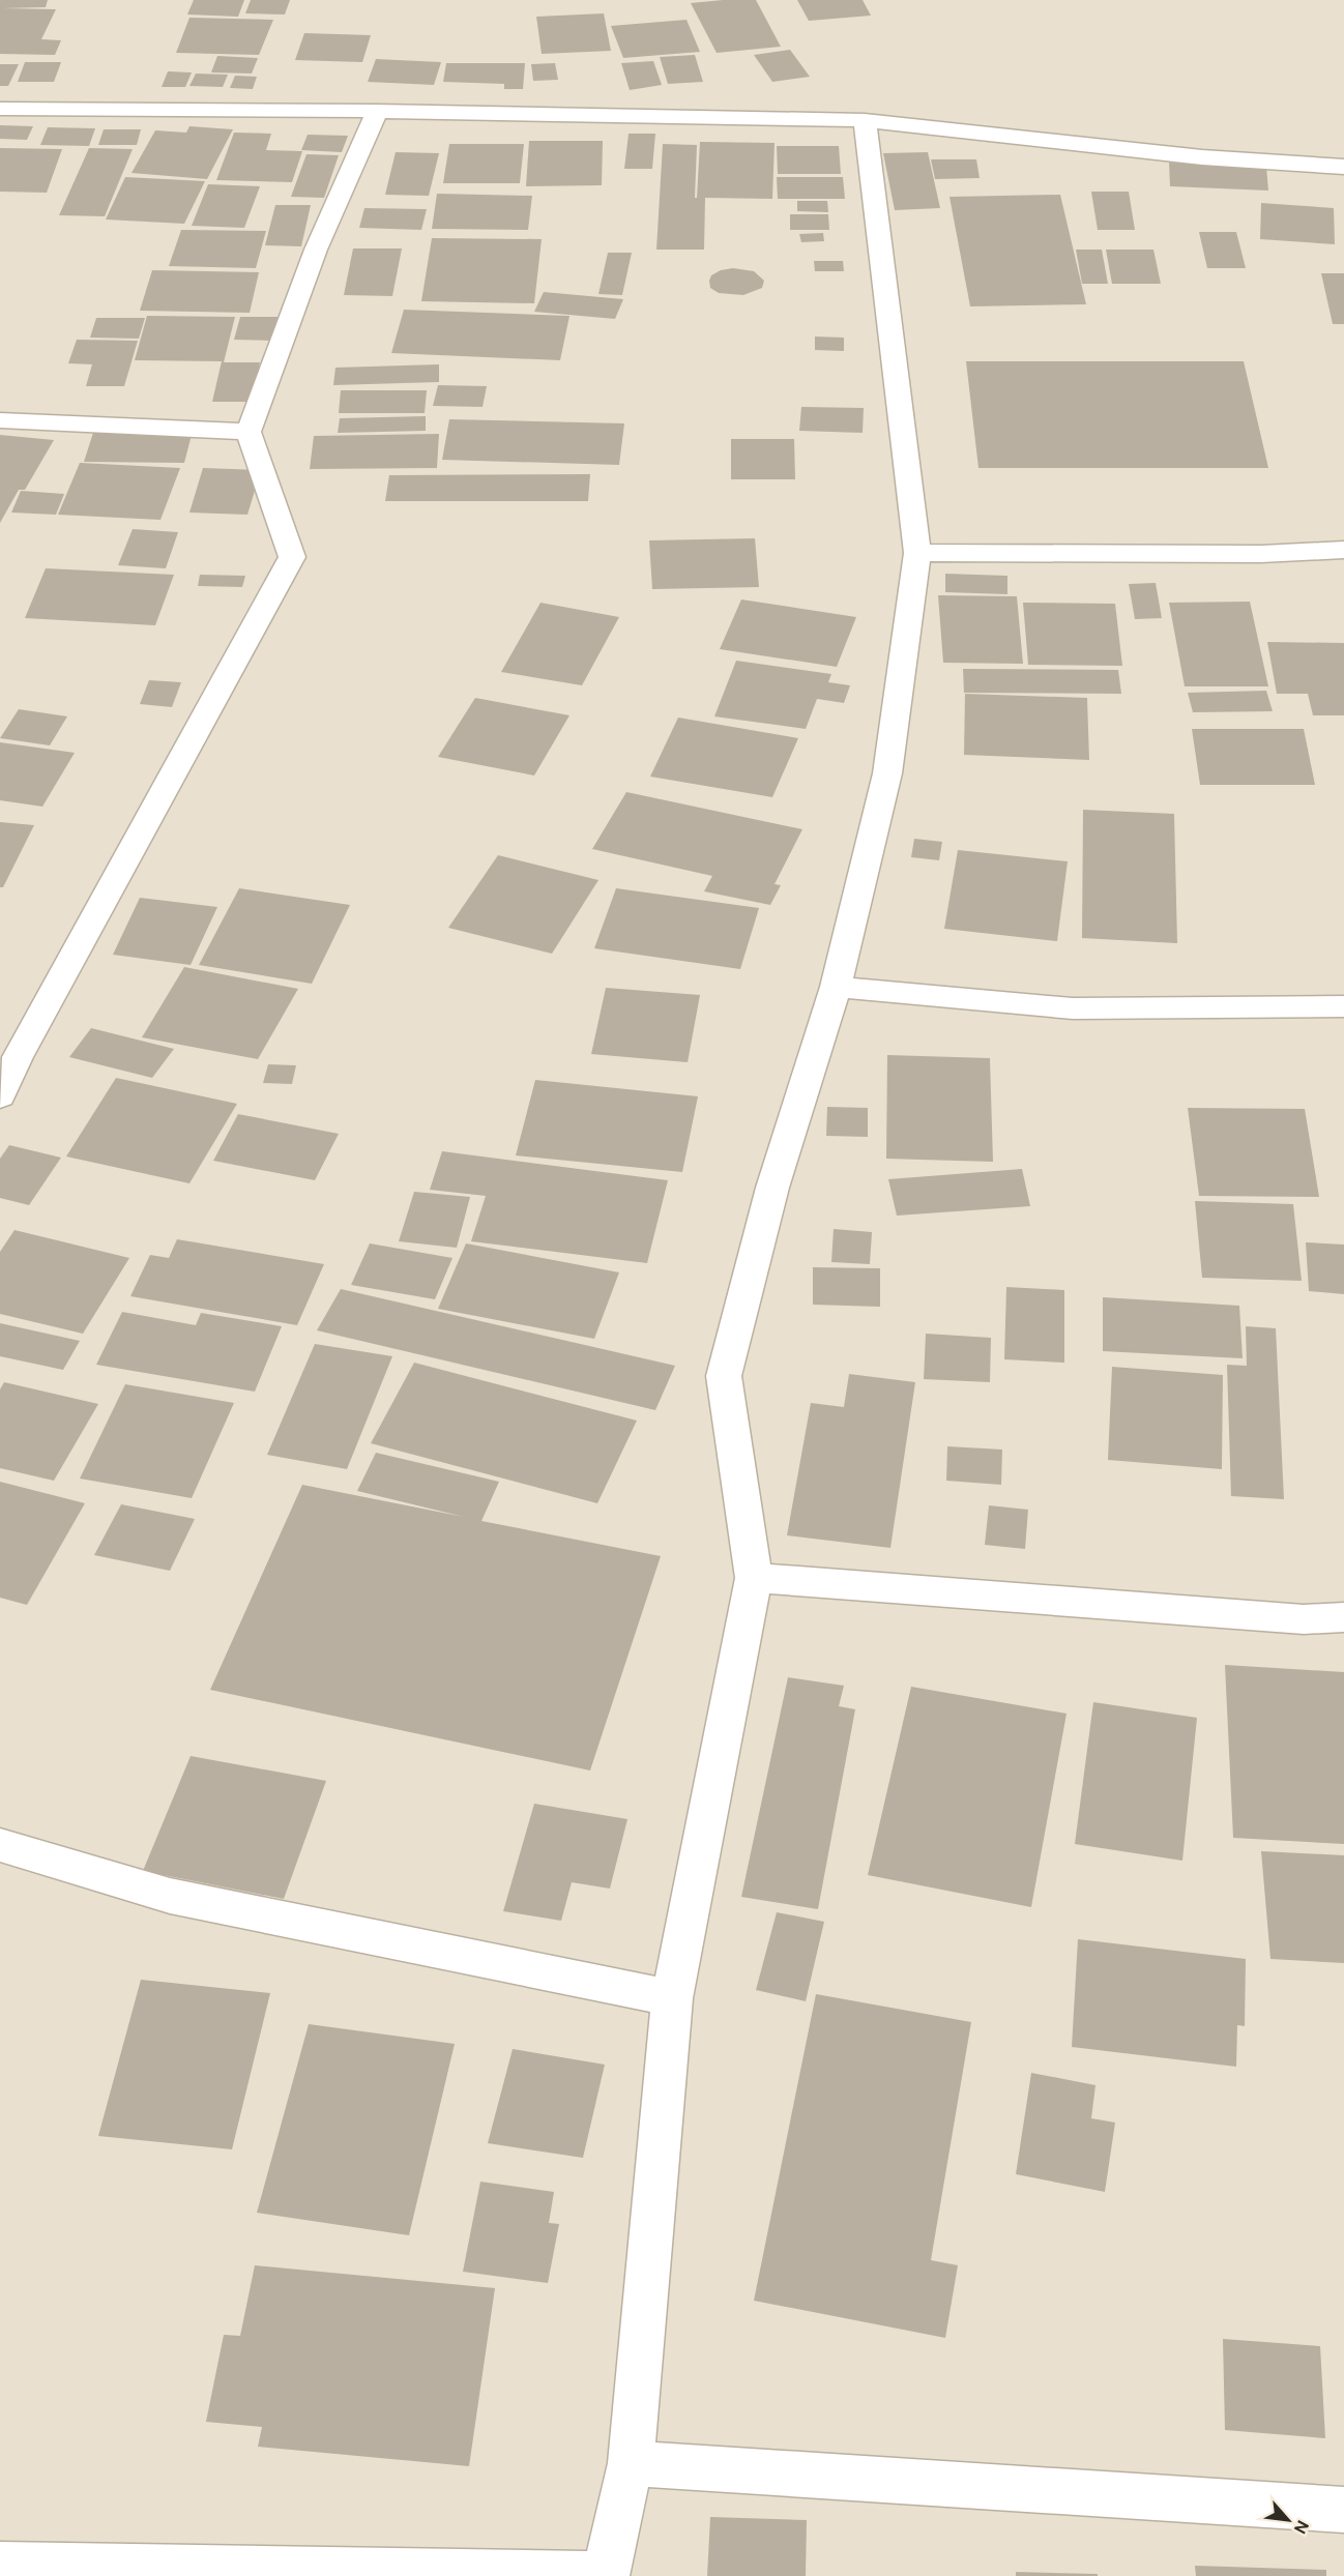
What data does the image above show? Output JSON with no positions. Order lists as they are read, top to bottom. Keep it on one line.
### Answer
{"north":"bottom right"}
